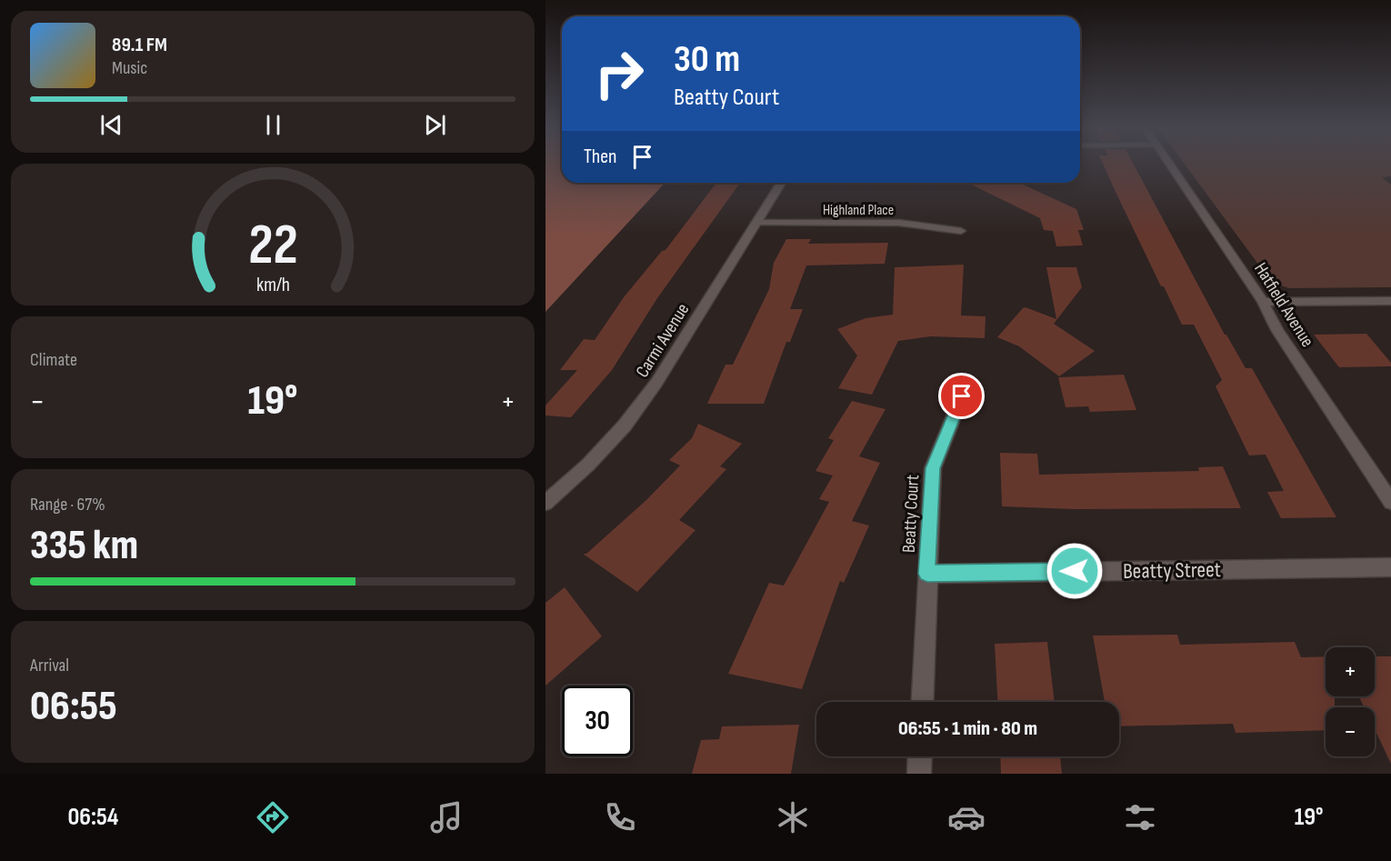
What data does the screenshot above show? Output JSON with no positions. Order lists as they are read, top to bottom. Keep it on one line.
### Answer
{"streets":{"street":["Highland Place","Hatfield Avenue","Carmi Avenue","Beatty Court","Beatty Street"]},"crossings":[["Highland Place","Carmi Avenue"],["Beatty Court","Beatty Street"]],"page":{"turn":["30 m","Beatty Court"],"song":["89.1 FM","Music"],"then":"Then","tile":["Climate",["Range · 67%","335 km"],["Arrival","06:55"]],"heat":["−","19°","+"],"map_buttons":["+","−"],"limit":"30","trip":"06:55 · 1 min · 80 m","tabs":["06:54","19°"],"gauge":["22","km/h"]}}
